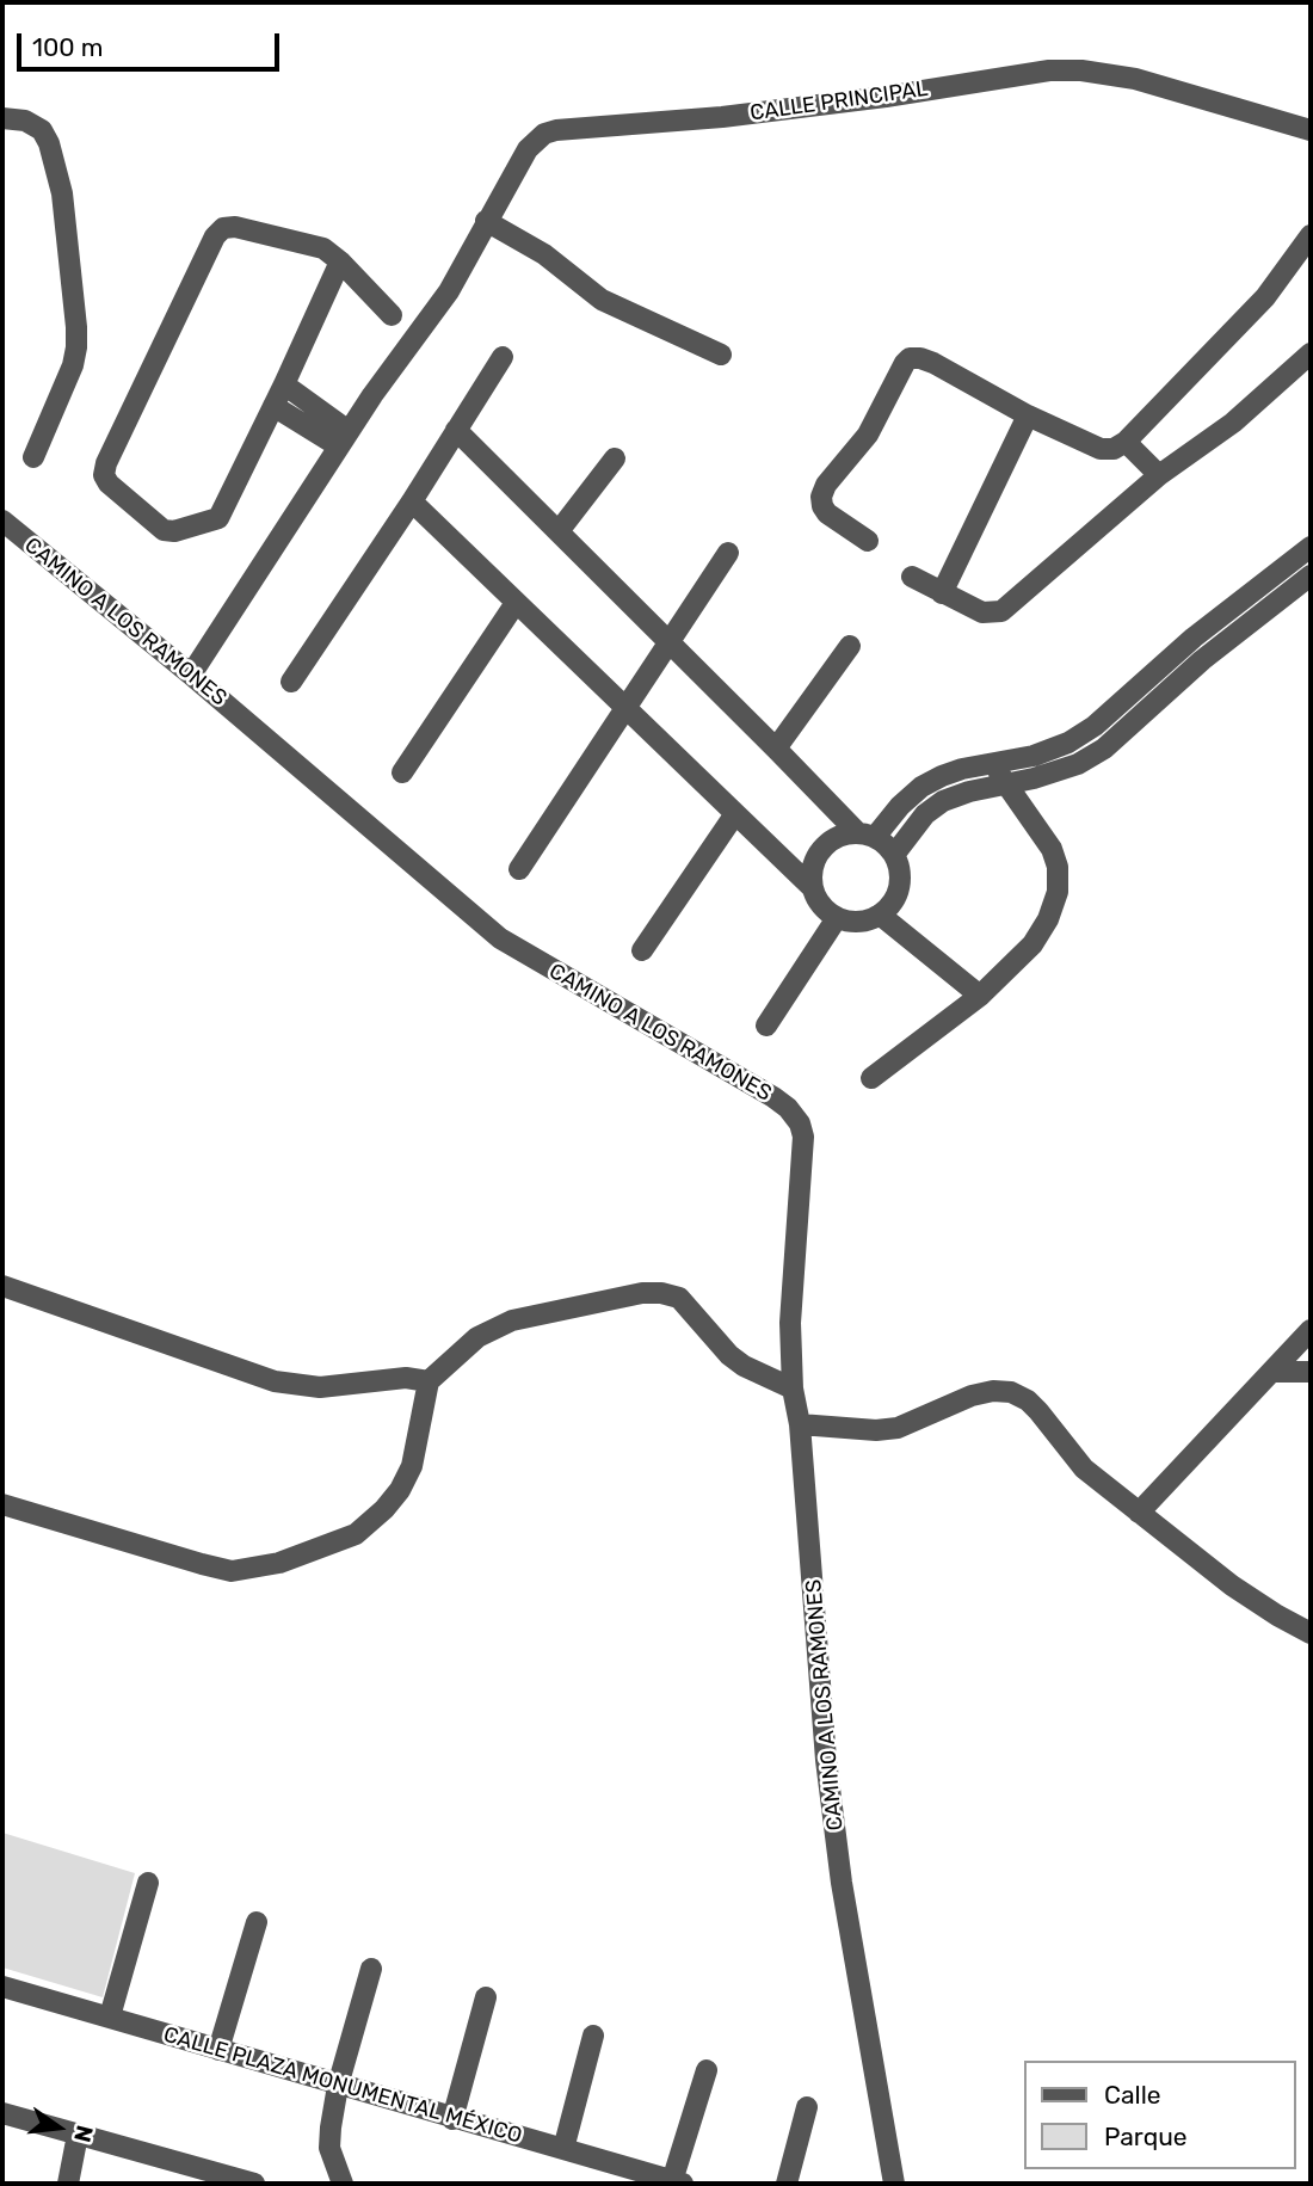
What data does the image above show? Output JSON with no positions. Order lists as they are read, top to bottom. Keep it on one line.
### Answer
{"streets":{"street":["CALLE PRINCIPAL","CAMINO A LOS RAMONES","CALLE PLAZA MONUMENTAL MÉXICO"]},"crossings":[["CALLE PRINCIPAL","CAMINO A LOS RAMONES"]],"legend":["Calle","Parque"],"scale_bar":"100 m","north":"right"}
